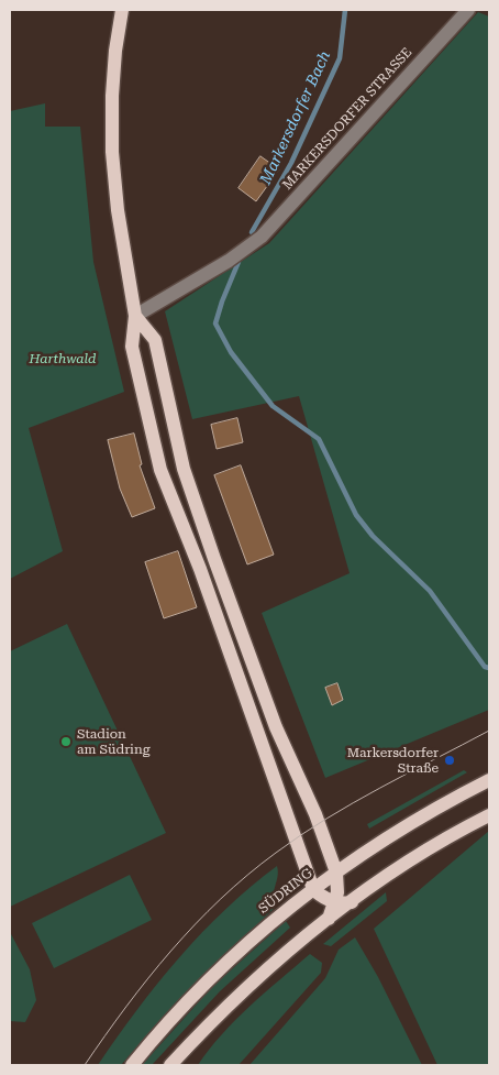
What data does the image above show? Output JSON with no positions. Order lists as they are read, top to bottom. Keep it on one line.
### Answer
{"streets":{"main road":["SÜDRING"],"street":["MARKERSDORFER STRASSE"]},"water":["Markersdorfer Bach"],"parks":["Harthwald"],"places":["Stadion am Südring","Markersdorfer Straße"]}
